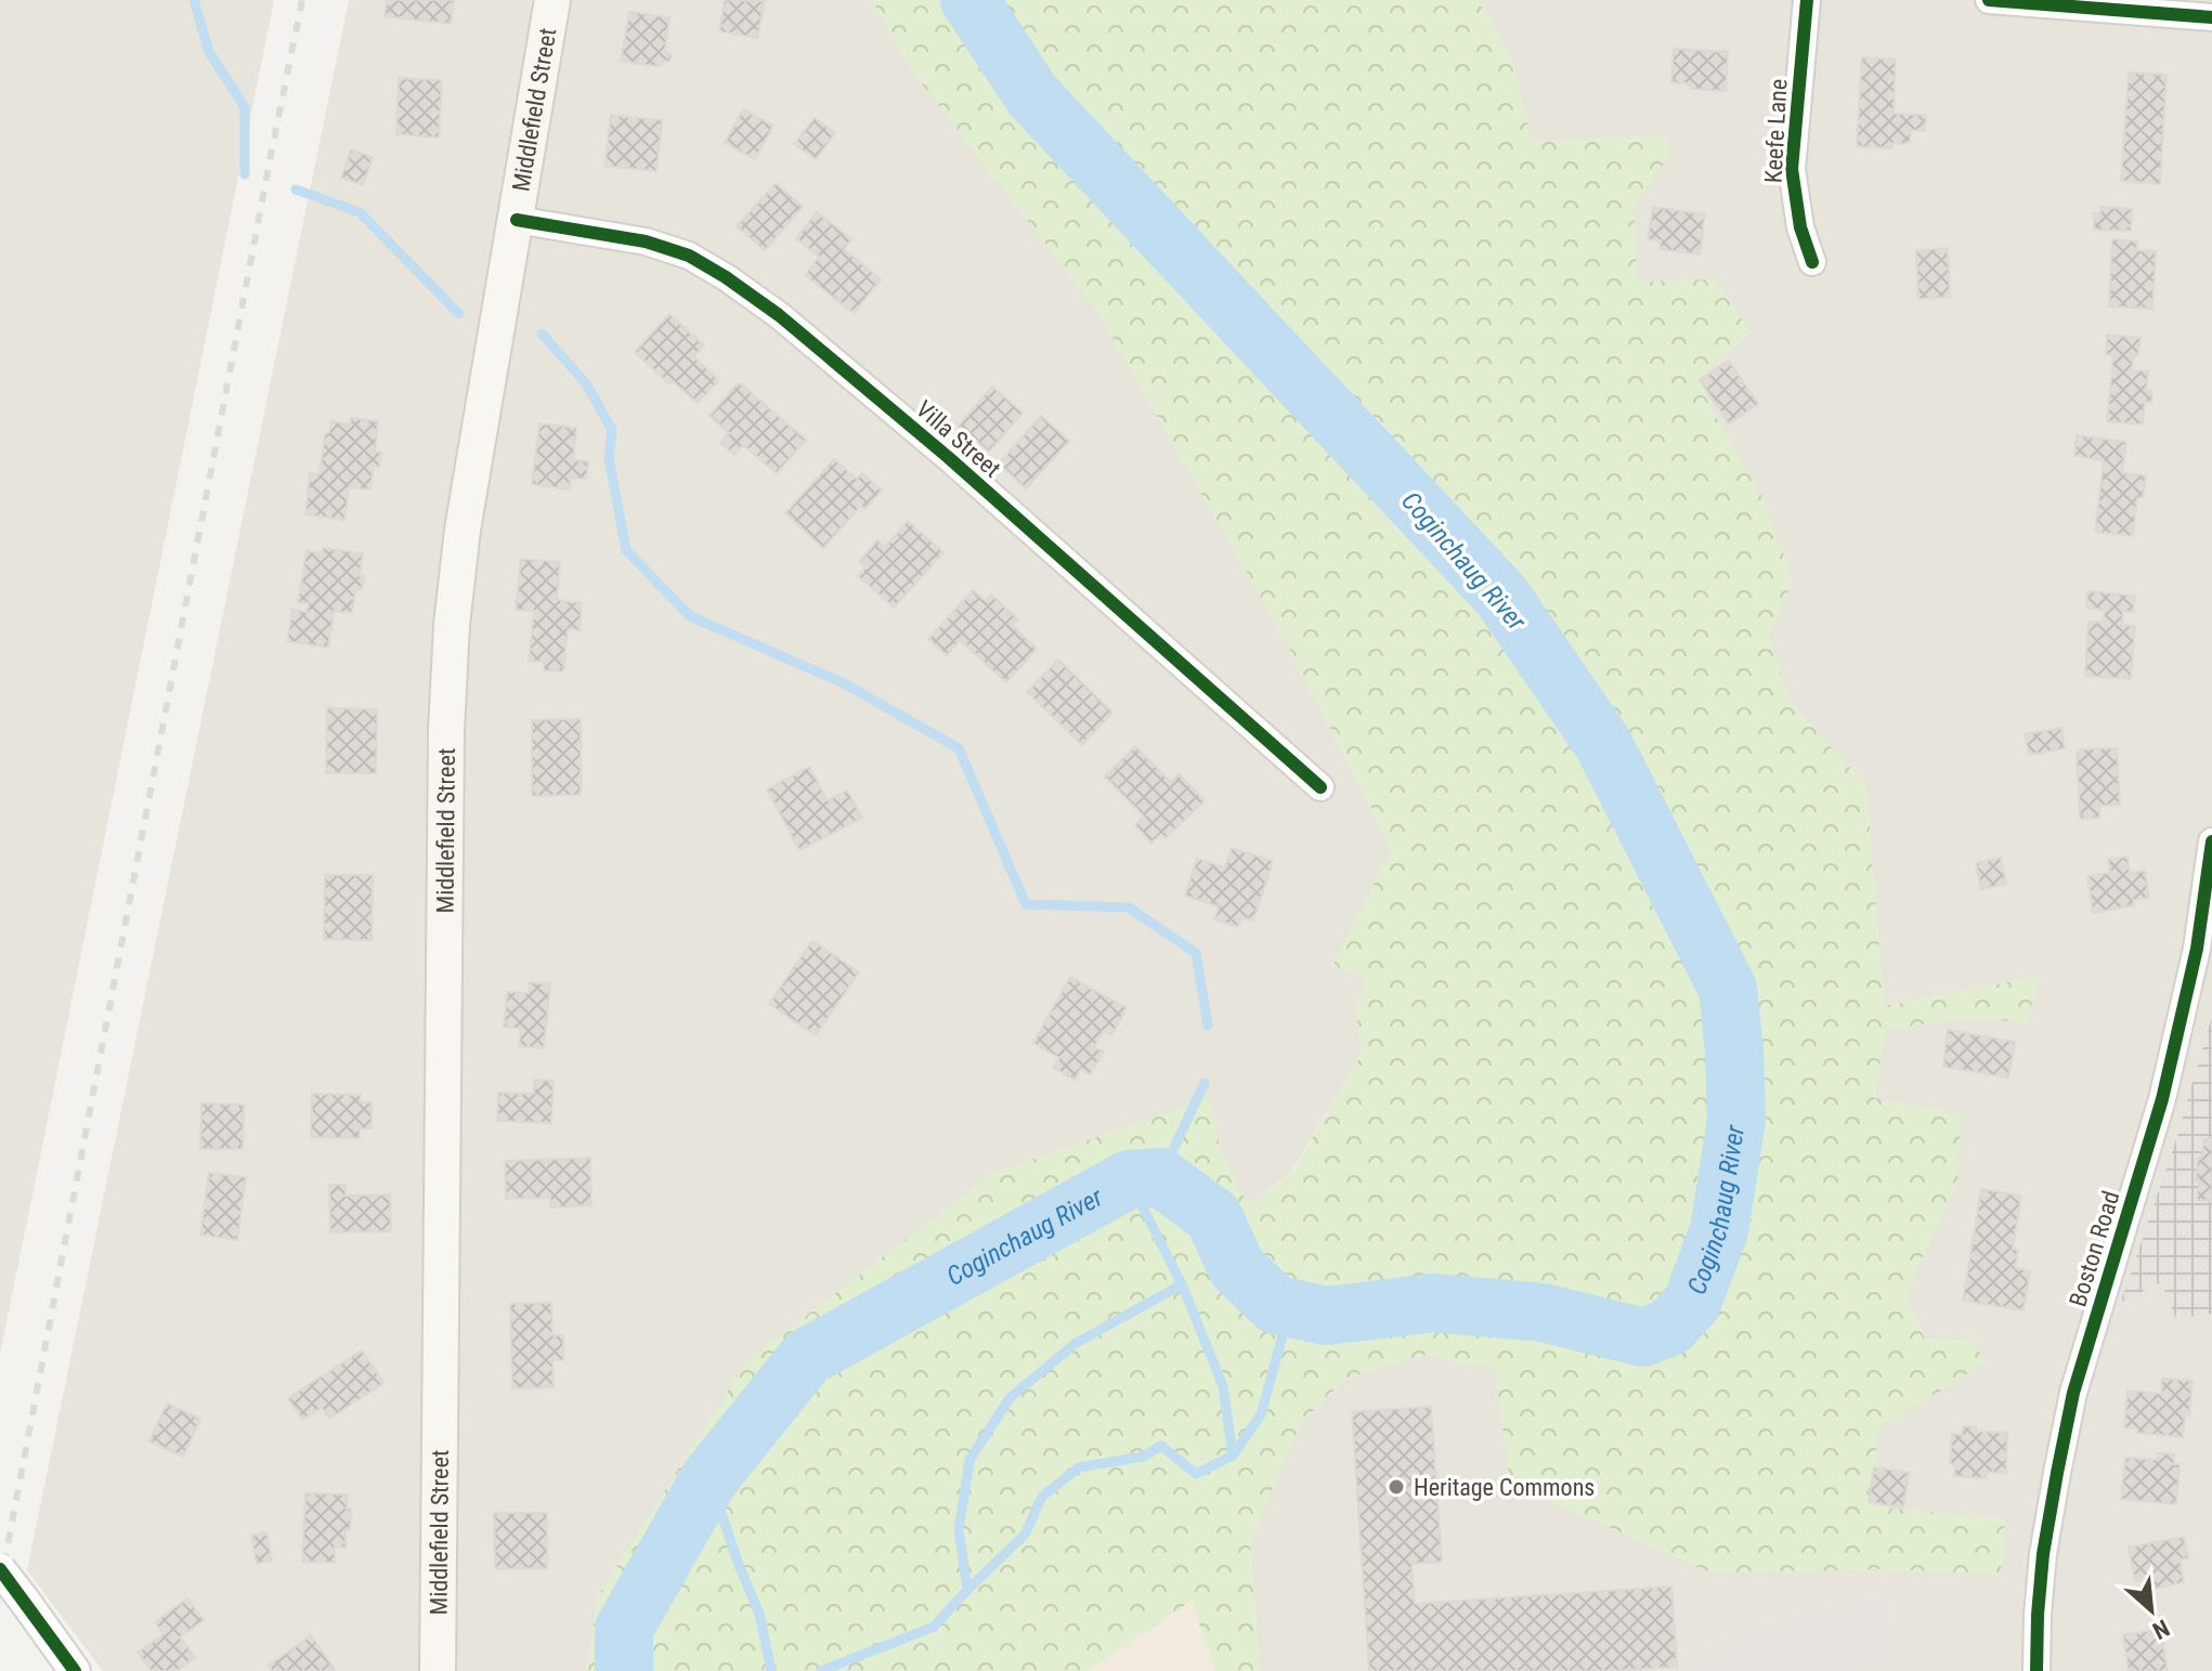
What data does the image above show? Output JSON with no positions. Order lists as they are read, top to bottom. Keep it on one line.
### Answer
{"streets":{"main road":["Middlefield Street"],"street":["Keefe Lane","Villa Street","Boston Road"]},"crossings":[["Middlefield Street","Villa Street"]],"water":["Coginchaug River"],"places":["Heritage Commons"],"north":"bottom right"}
